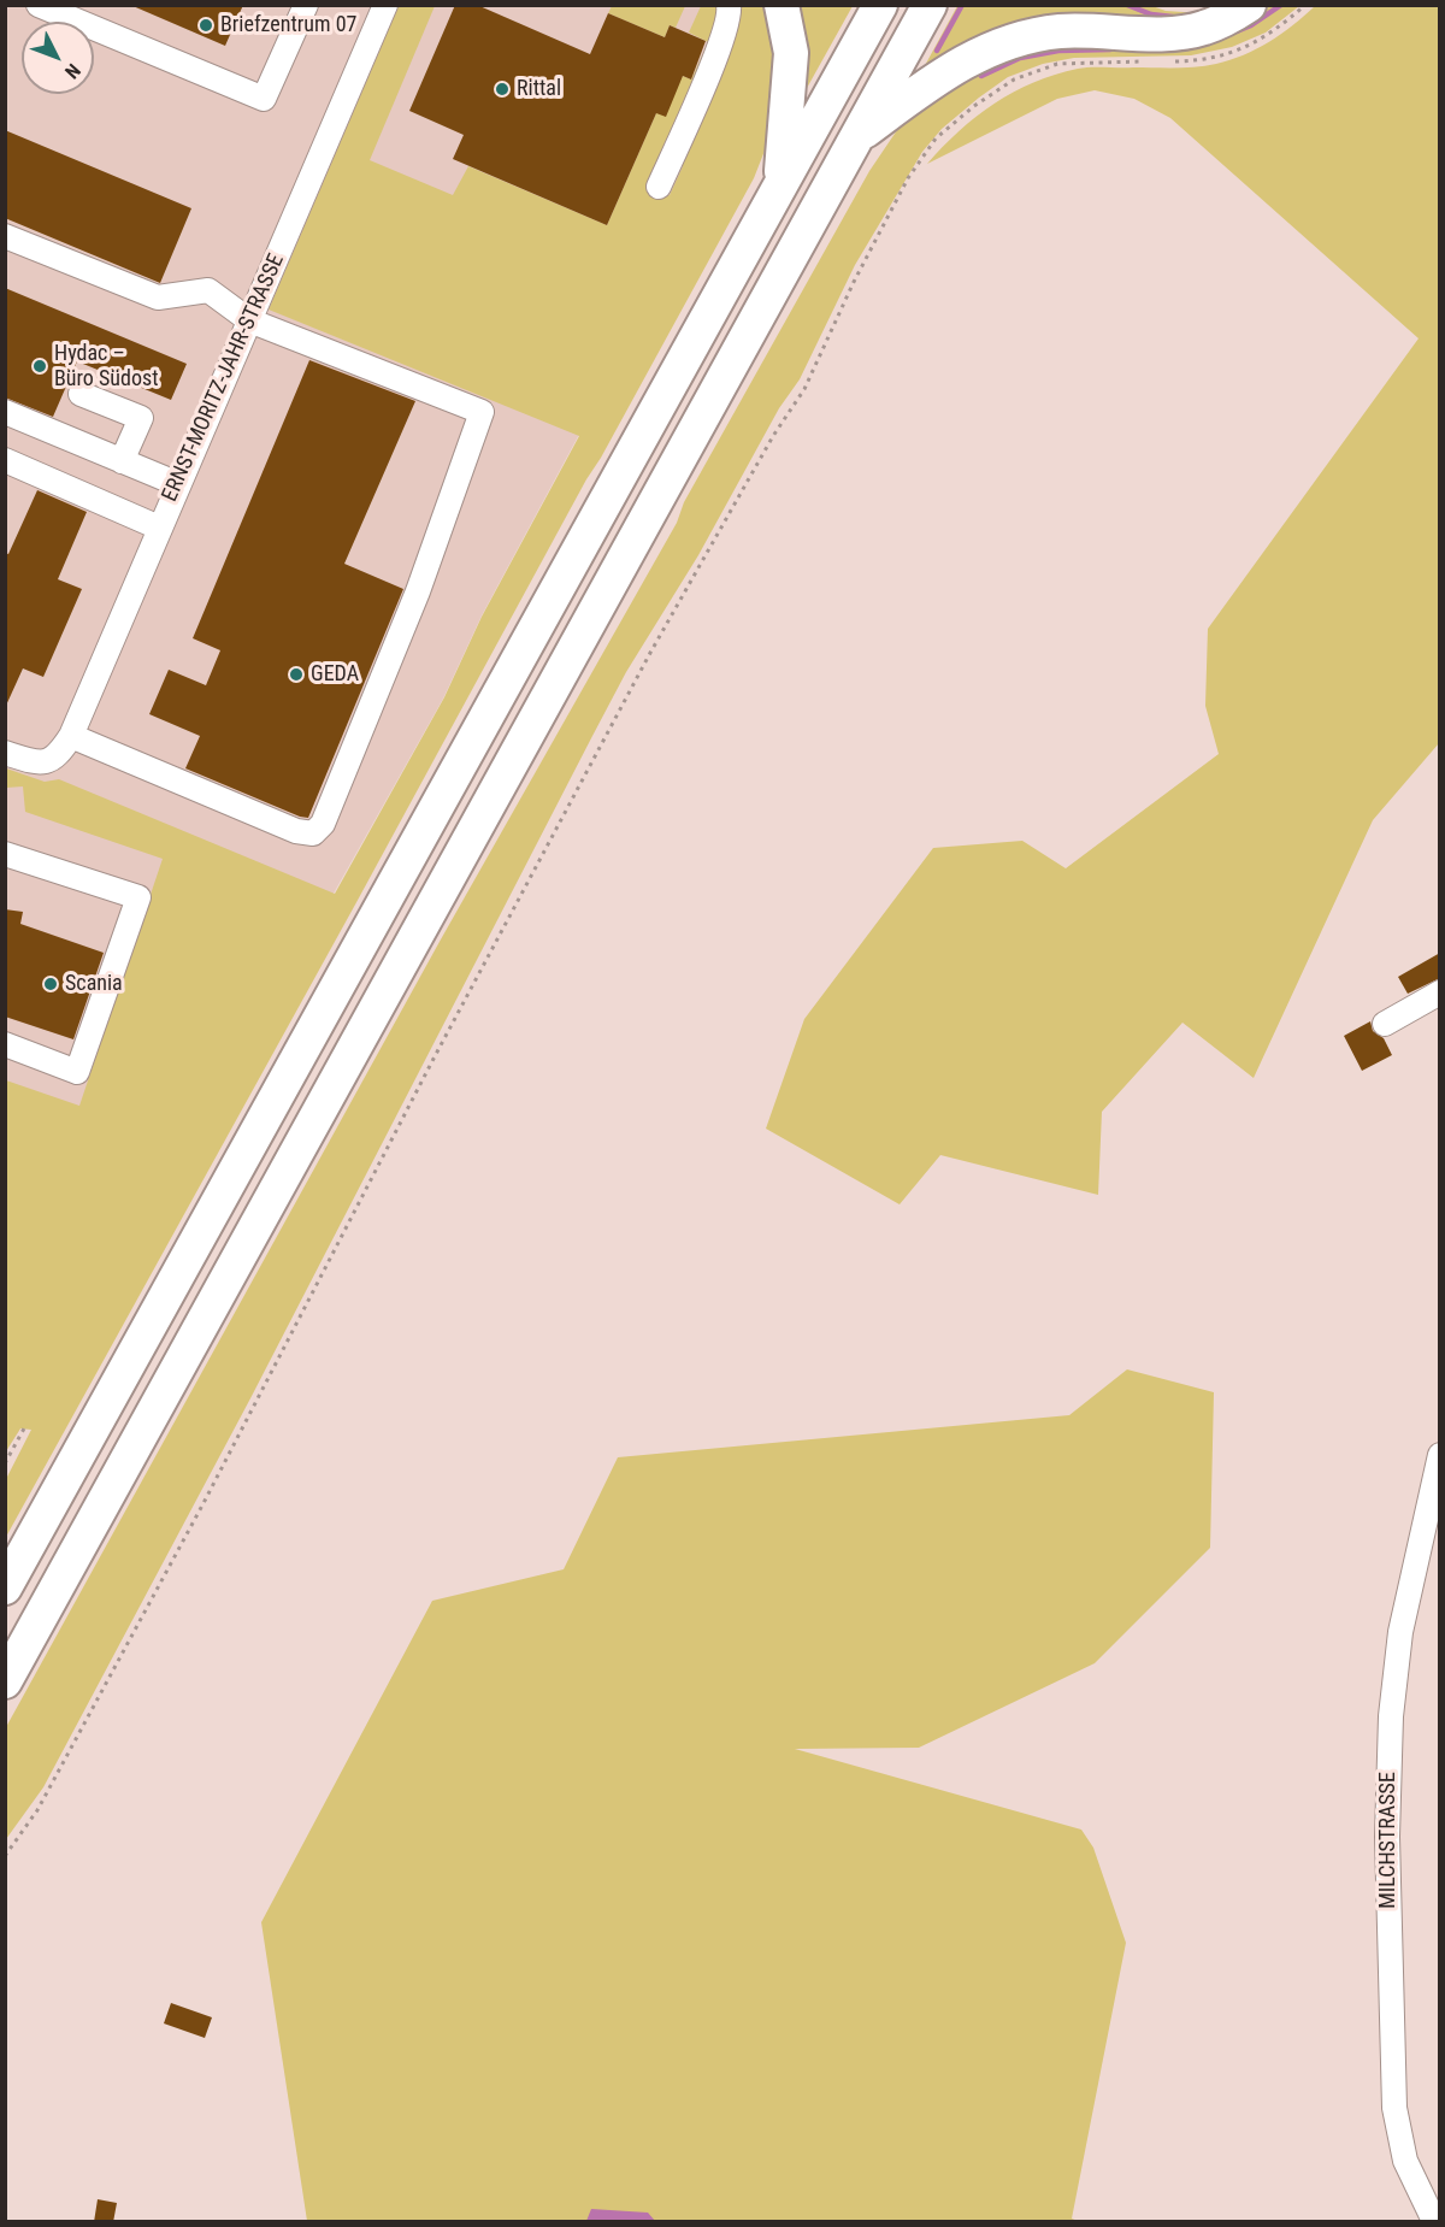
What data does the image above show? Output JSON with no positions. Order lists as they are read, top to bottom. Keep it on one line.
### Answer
{"streets":{"street":["ERNST-MORITZ-JAHR-STRASSE","MILCHSTRASSE"]},"places":["Briefzentrum 07","Rittal","Hydac – Büro Südost","GEDA","Scania"],"north":"bottom right"}
